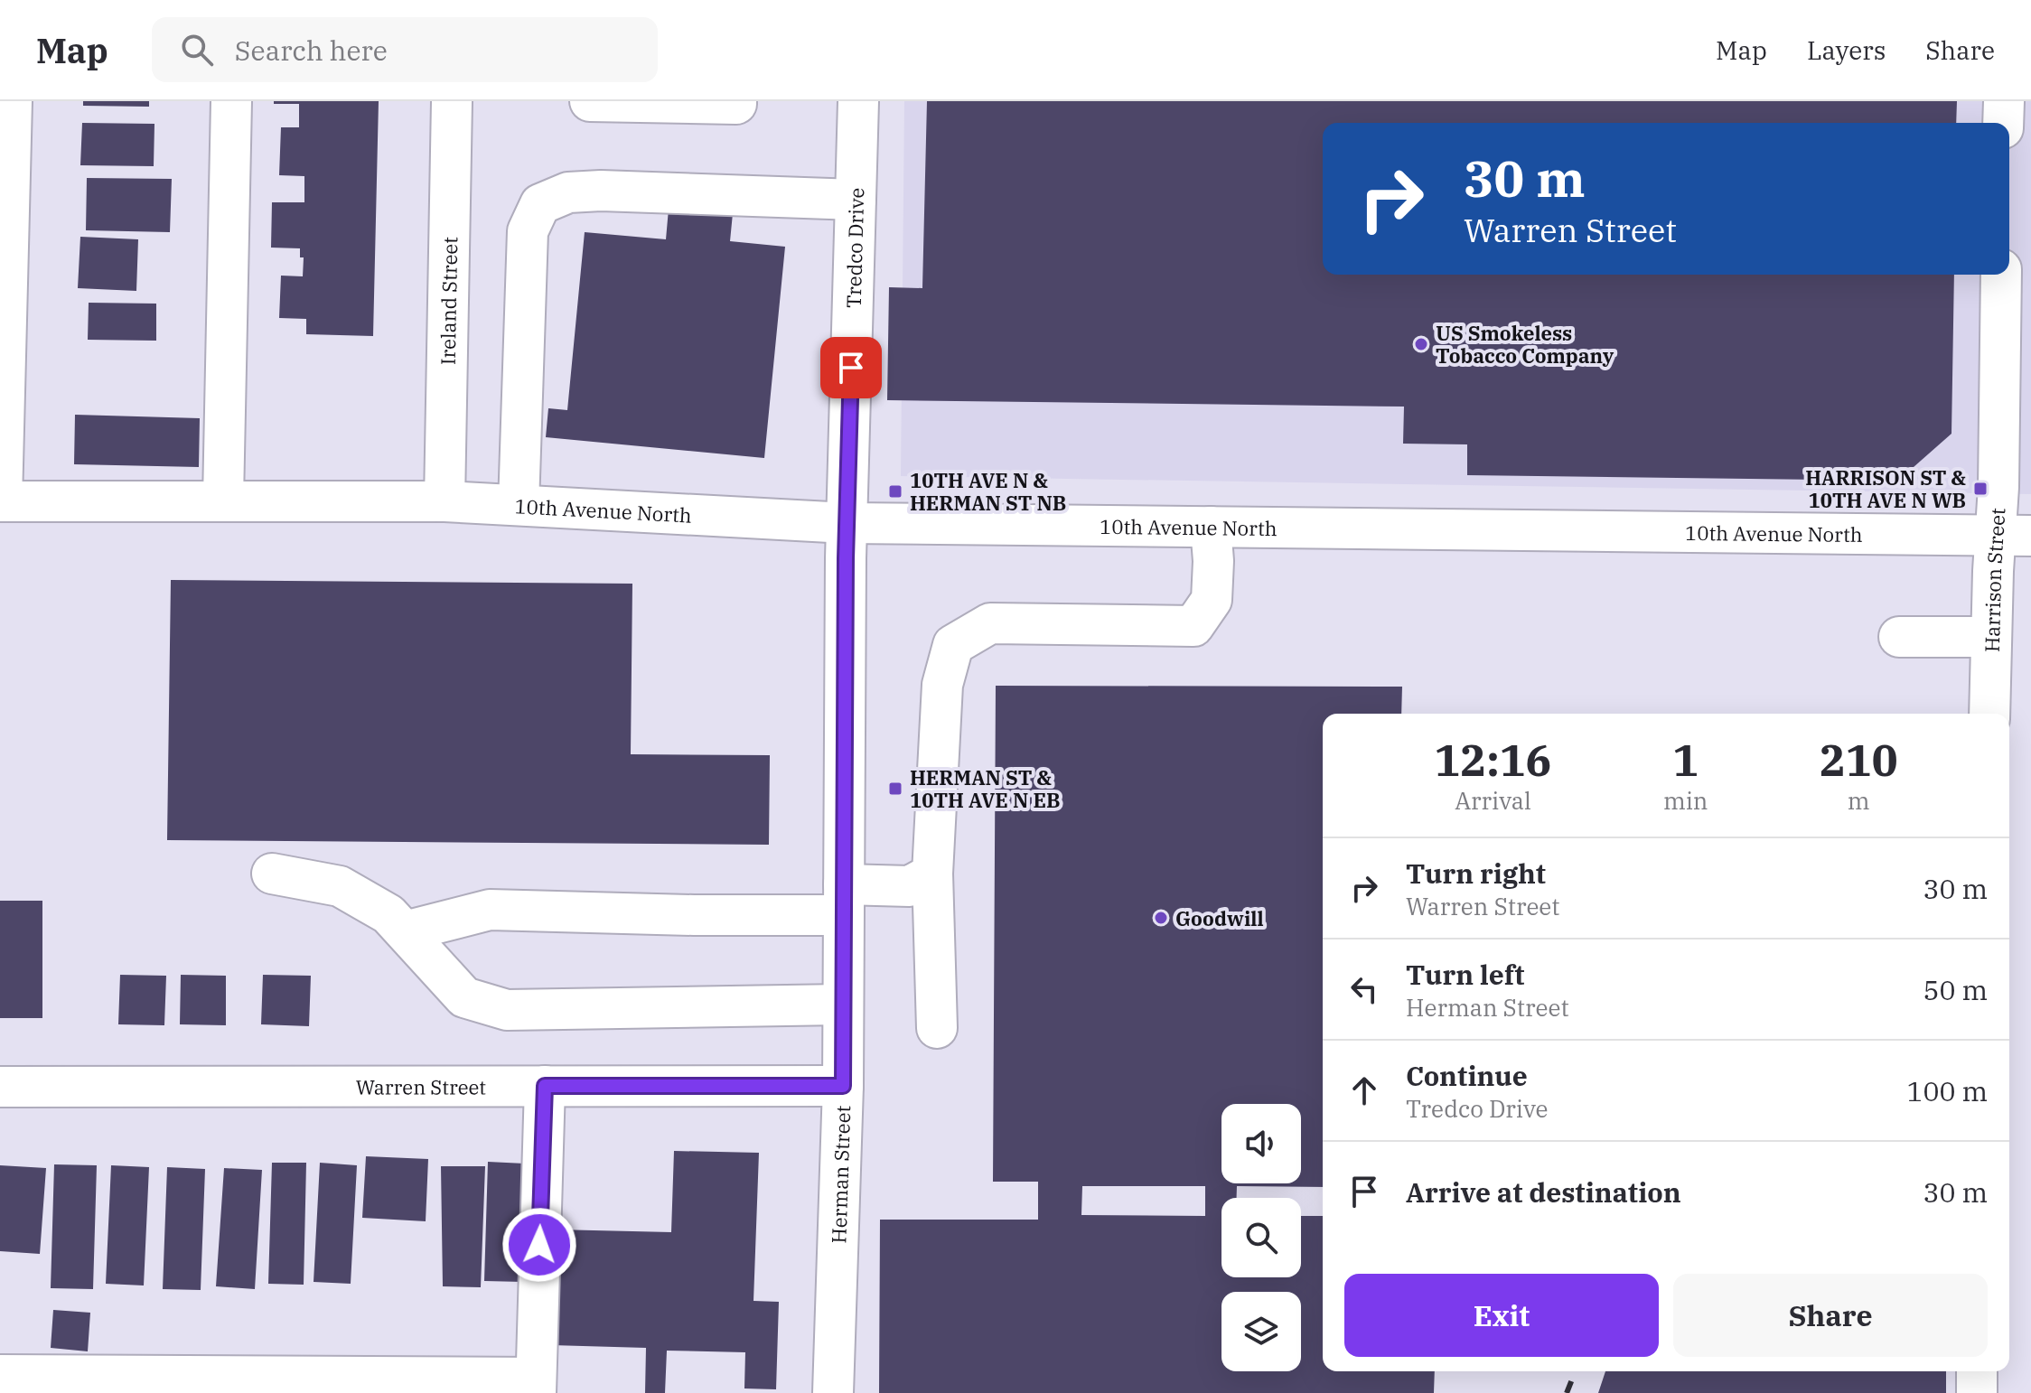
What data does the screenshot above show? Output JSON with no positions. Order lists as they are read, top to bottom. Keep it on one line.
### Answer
{"streets":{"street":["Tredco Drive","Ireland Street","10th Avenue North","Harrison Street","Warren Street","Herman Street"]},"crossings":[["Tredco Drive","10th Avenue North"],["Tredco Drive","Herman Street"],["Ireland Street","10th Avenue North"],["10th Avenue North","Harrison Street"],["10th Avenue North","Herman Street"],["Warren Street","Herman Street"]],"places":{"other":["US Smokeless Tobacco Company","Goodwill"],"transit":["HARRISON ST & 10TH AVE N WB","10TH AVE N & HERMAN ST NB","HERMAN ST & 10TH AVE N EB"]},"page":{"header":"Map","search":"Search here","nav":["Map","Layers","Share"],"turn":["30 m","Warren Street"],"eta":["12:16","Arrival","1","min","210","m"],"list":[{"name":"Turn right","note":"Warren Street","value":"30 m"},{"name":"Turn left","note":"Herman Street","value":"50 m"},{"name":"Continue","note":"Tredco Drive","value":"100 m"},{"name":"Arrive at destination","value":"30 m"}],"buttons":["Exit","Share"]}}
